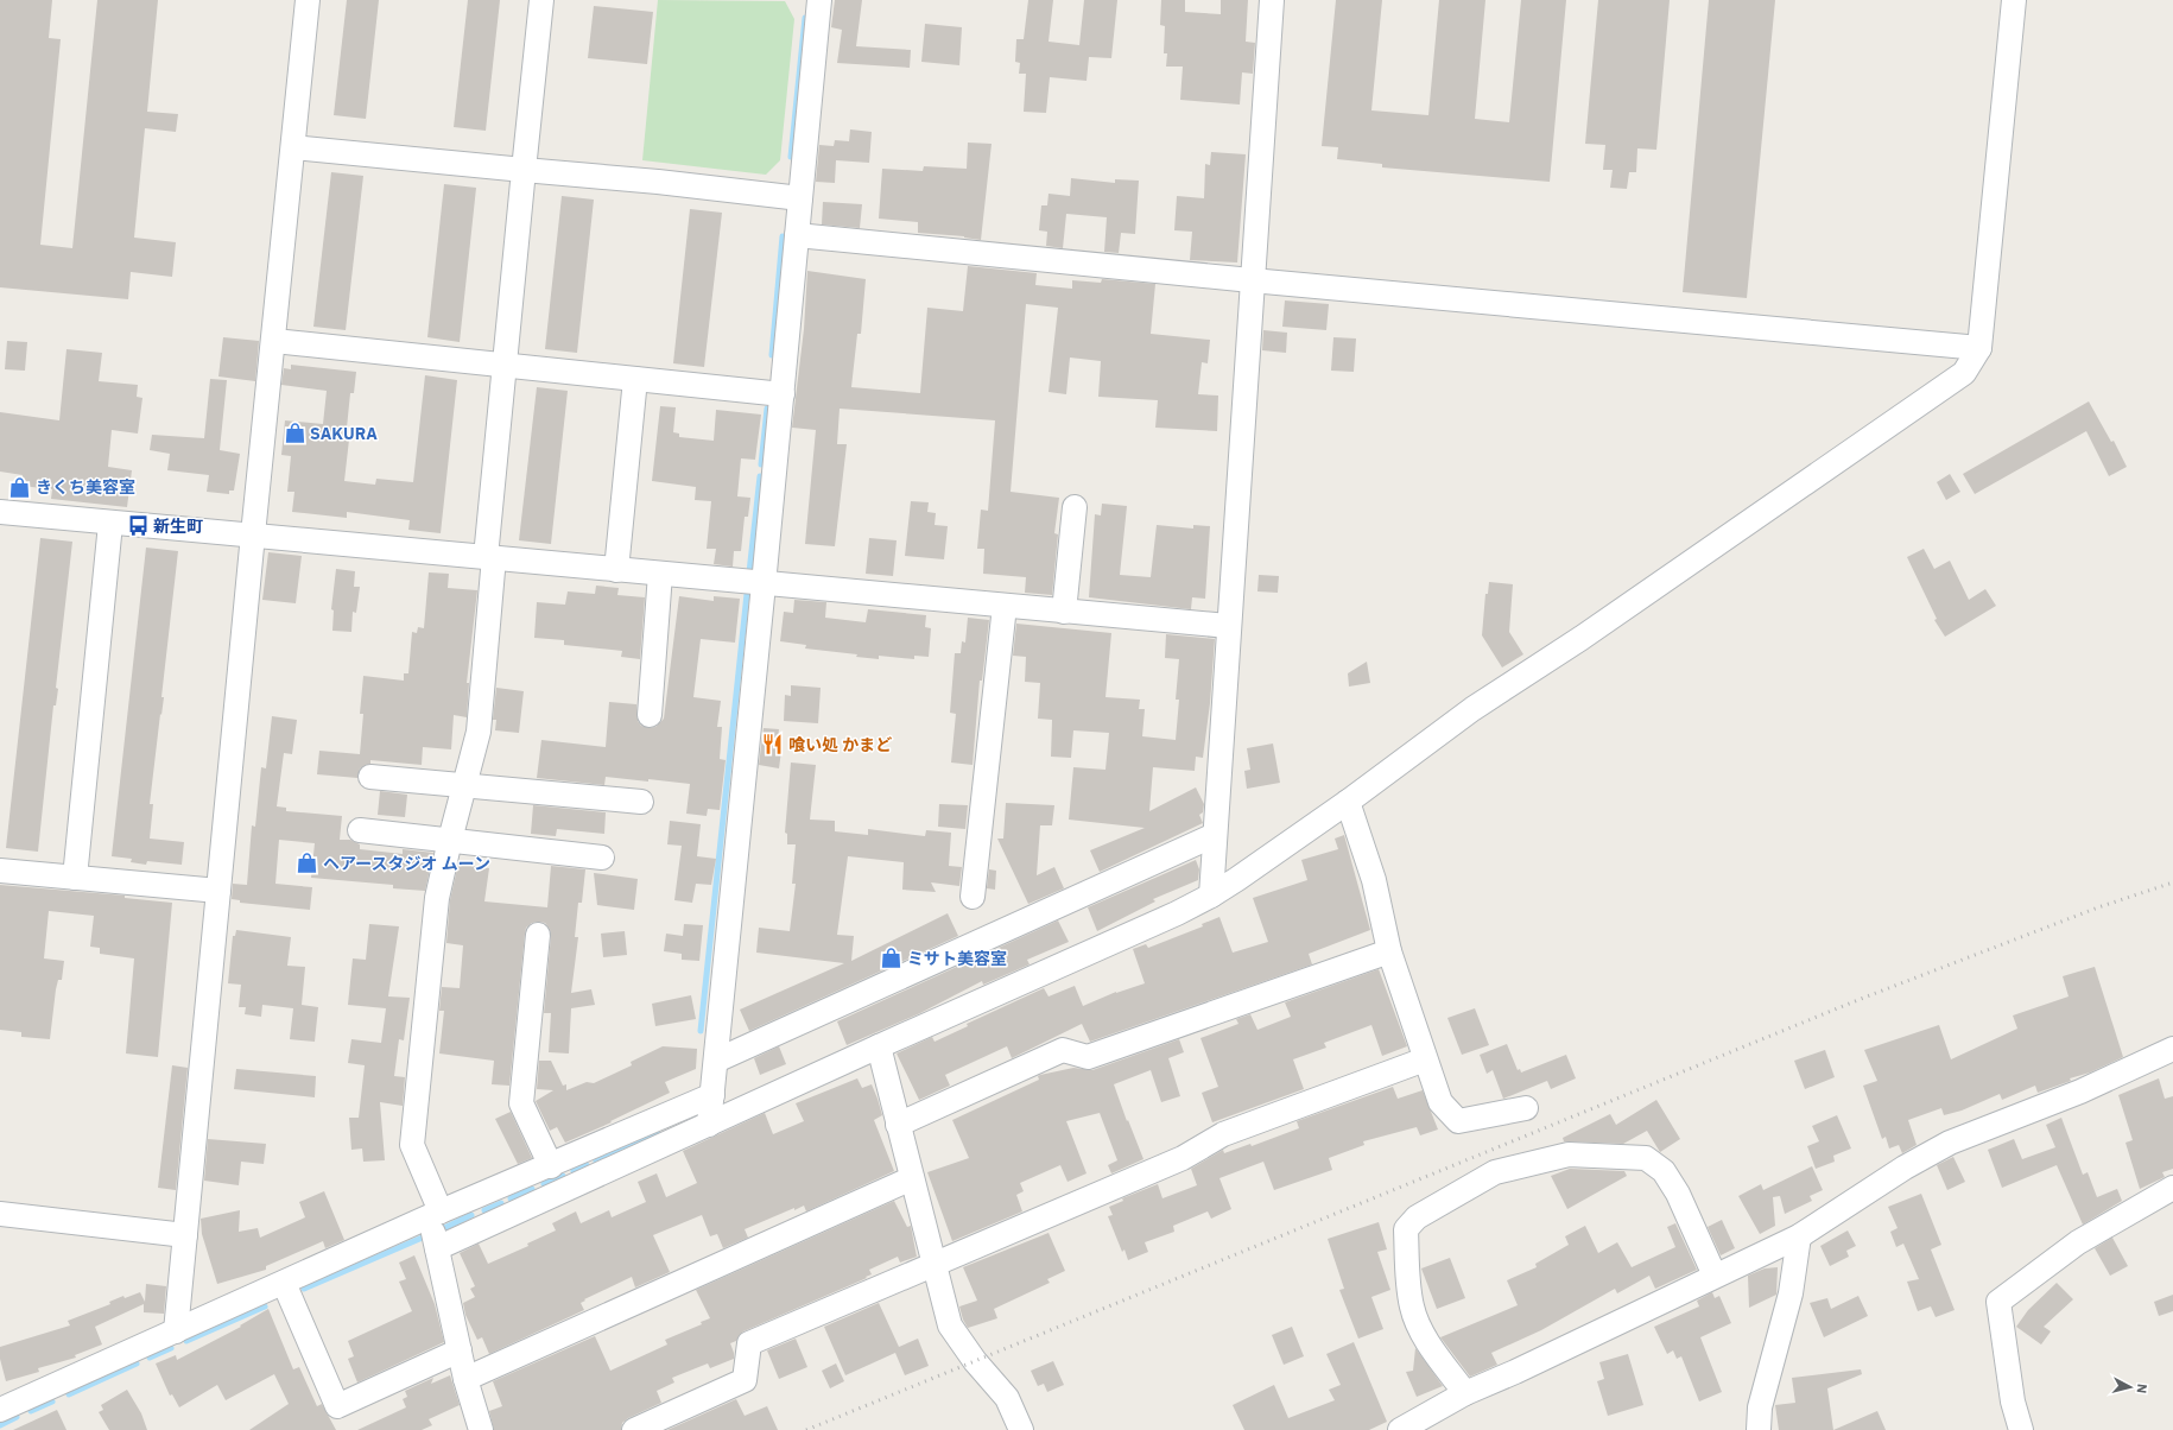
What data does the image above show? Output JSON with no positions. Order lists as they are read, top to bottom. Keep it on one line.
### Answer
{"places":{"shop":["SAKURA","きくち美容室","ヘアースタジオ ムーン","ミサト美容室"],"bus stop":["新生町"],"restaurant":["喰い処 かまど"]},"north":"right"}
